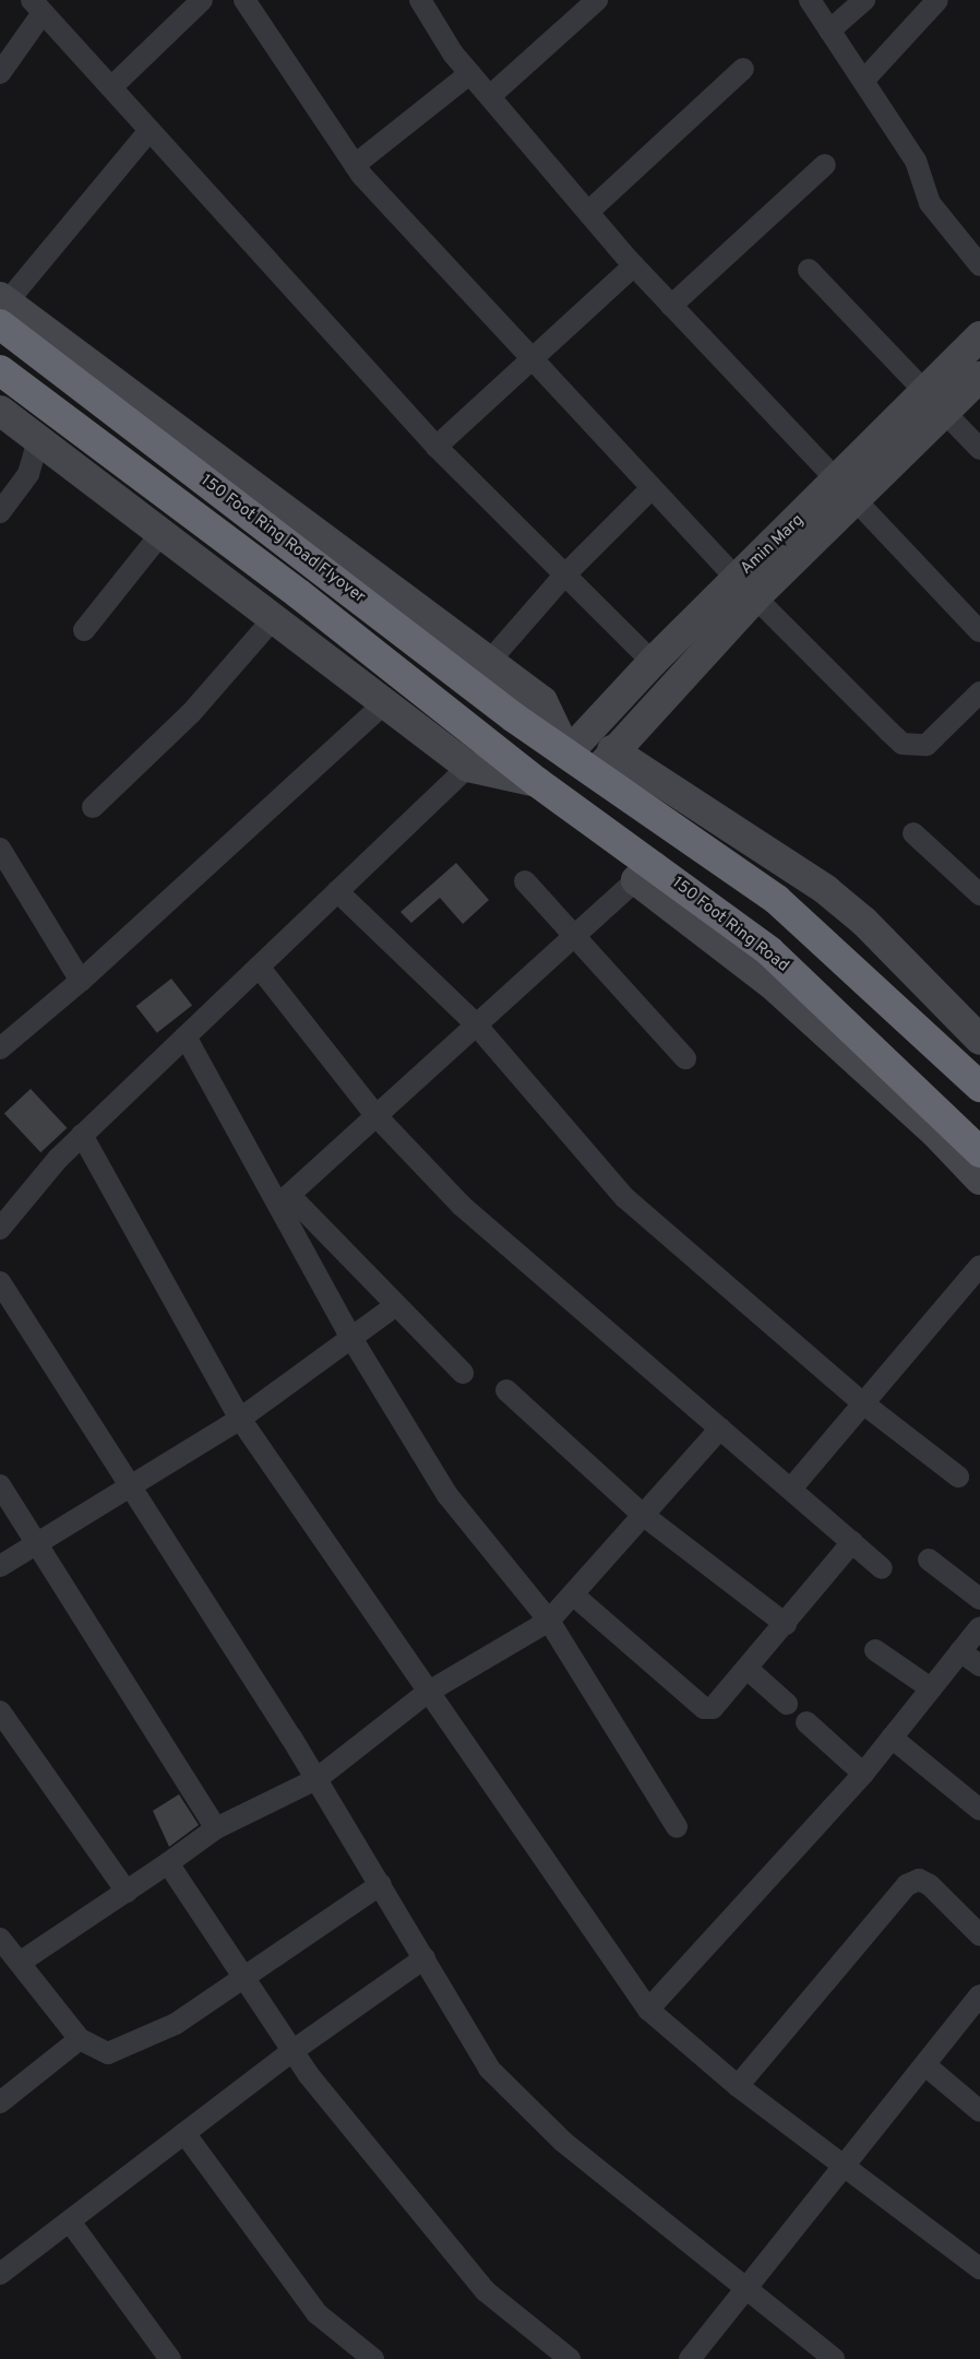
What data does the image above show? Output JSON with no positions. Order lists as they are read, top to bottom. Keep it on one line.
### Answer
{"streets":{"highway":["150 Foot Ring Road Flyover","150 Foot Ring Road"],"street":["Amin Marg"]},"crossings":[["150 Foot Ring Road Flyover","Amin Marg"],["150 Foot Ring Road Flyover","150 Foot Ring Road"]]}
